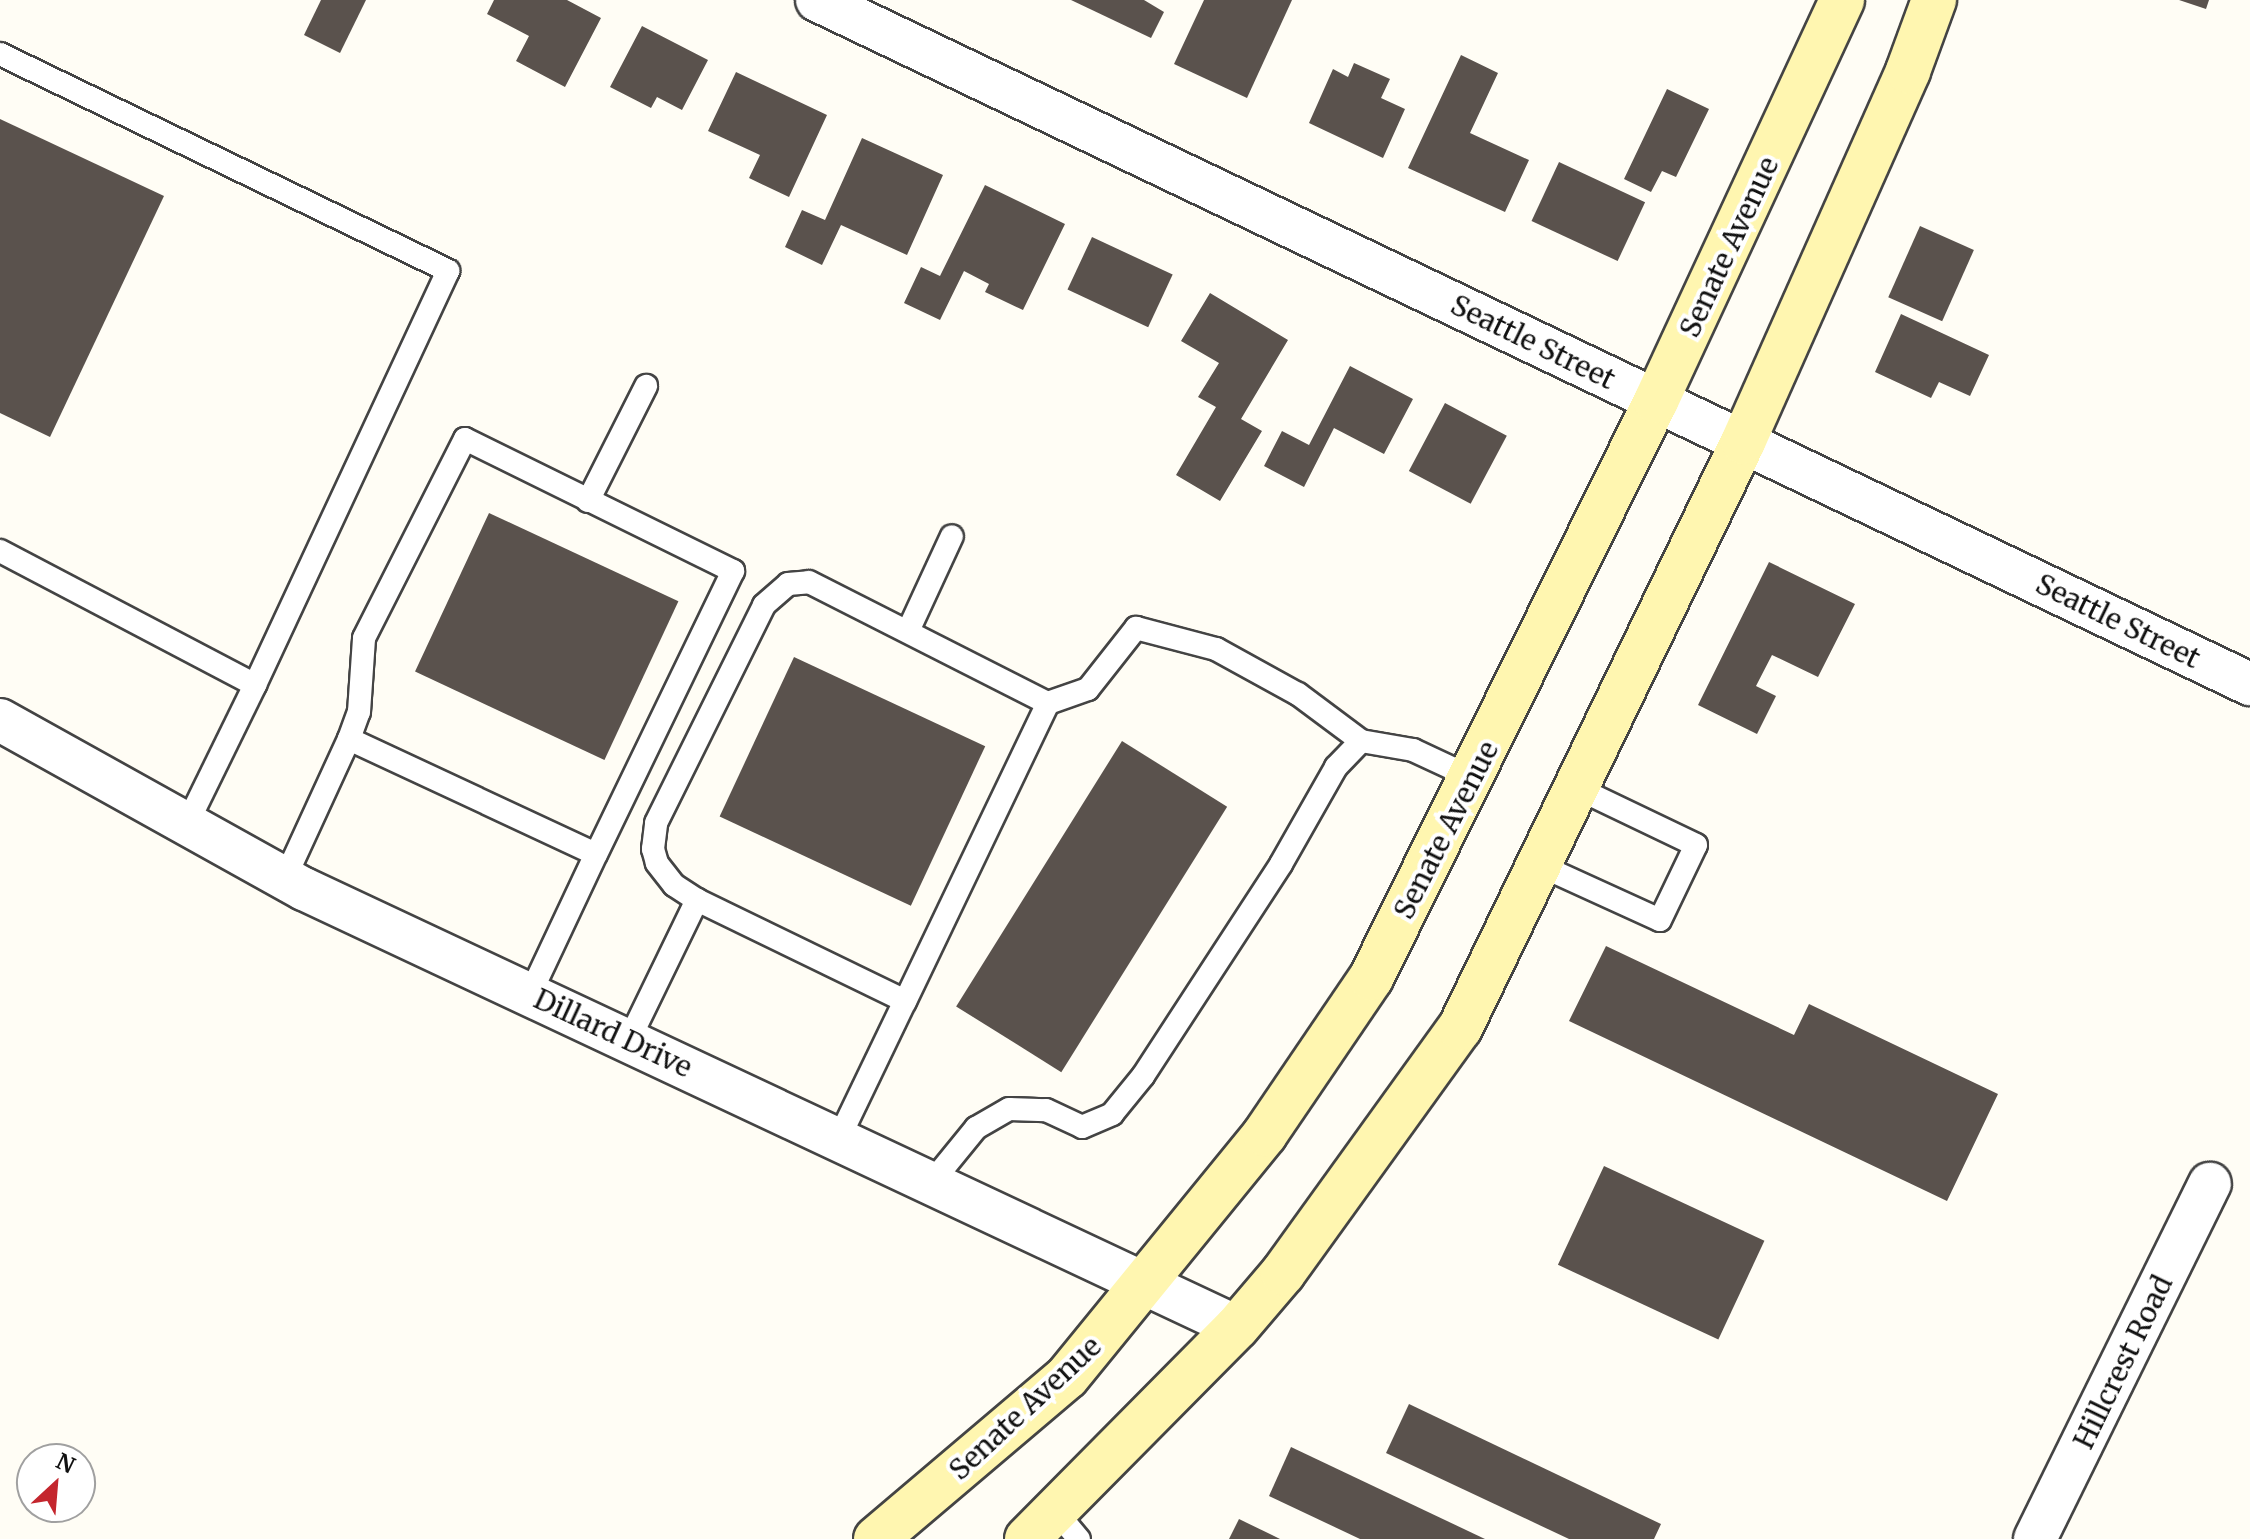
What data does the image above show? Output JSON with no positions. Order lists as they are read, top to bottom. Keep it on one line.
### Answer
{"streets":{"street":["Senate Avenue","Seattle Street","Dillard Drive","Hillcrest Road"]},"crossings":[["Senate Avenue","Seattle Street"],["Senate Avenue","Dillard Drive"]],"north":"top right"}
